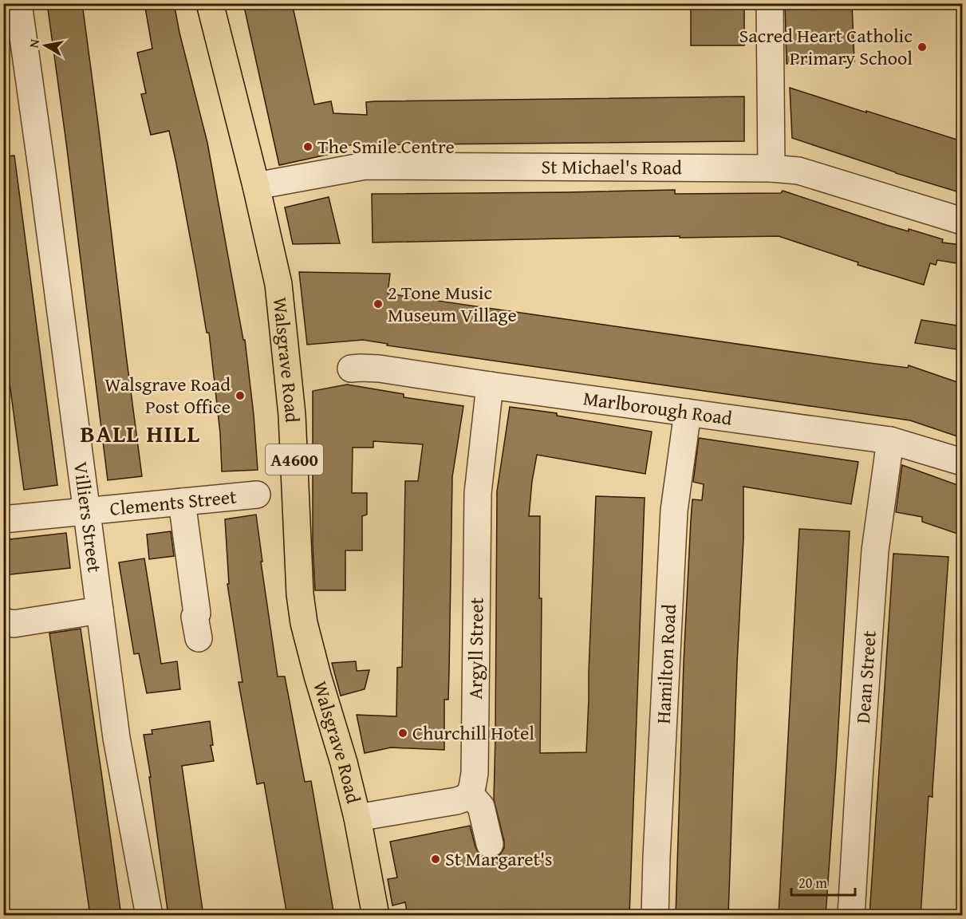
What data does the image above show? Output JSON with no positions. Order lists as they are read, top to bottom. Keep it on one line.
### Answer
{"streets":{"highway":["Walsgrave Road","A4600"],"street":["St Michael's Road","Marlborough Road","Clements Street","Villiers Street","Argyll Street","Hamilton Road","Dean Street"]},"crossings":[["St Michael's Road","Walsgrave Road"],["Marlborough Road","Argyll Street"],["Marlborough Road","Hamilton Road"],["Marlborough Road","Dean Street"],["Clements Street","Villiers Street"]],"districts":["BALL HILL"],"places":["Sacred Heart Catholic Primary School","The Smile Centre","2 Tone Music Museum Village","Walsgrave Road Post Office","Churchill Hotel","St Margaret's"],"scale_bar":"20 m","north":"left"}
